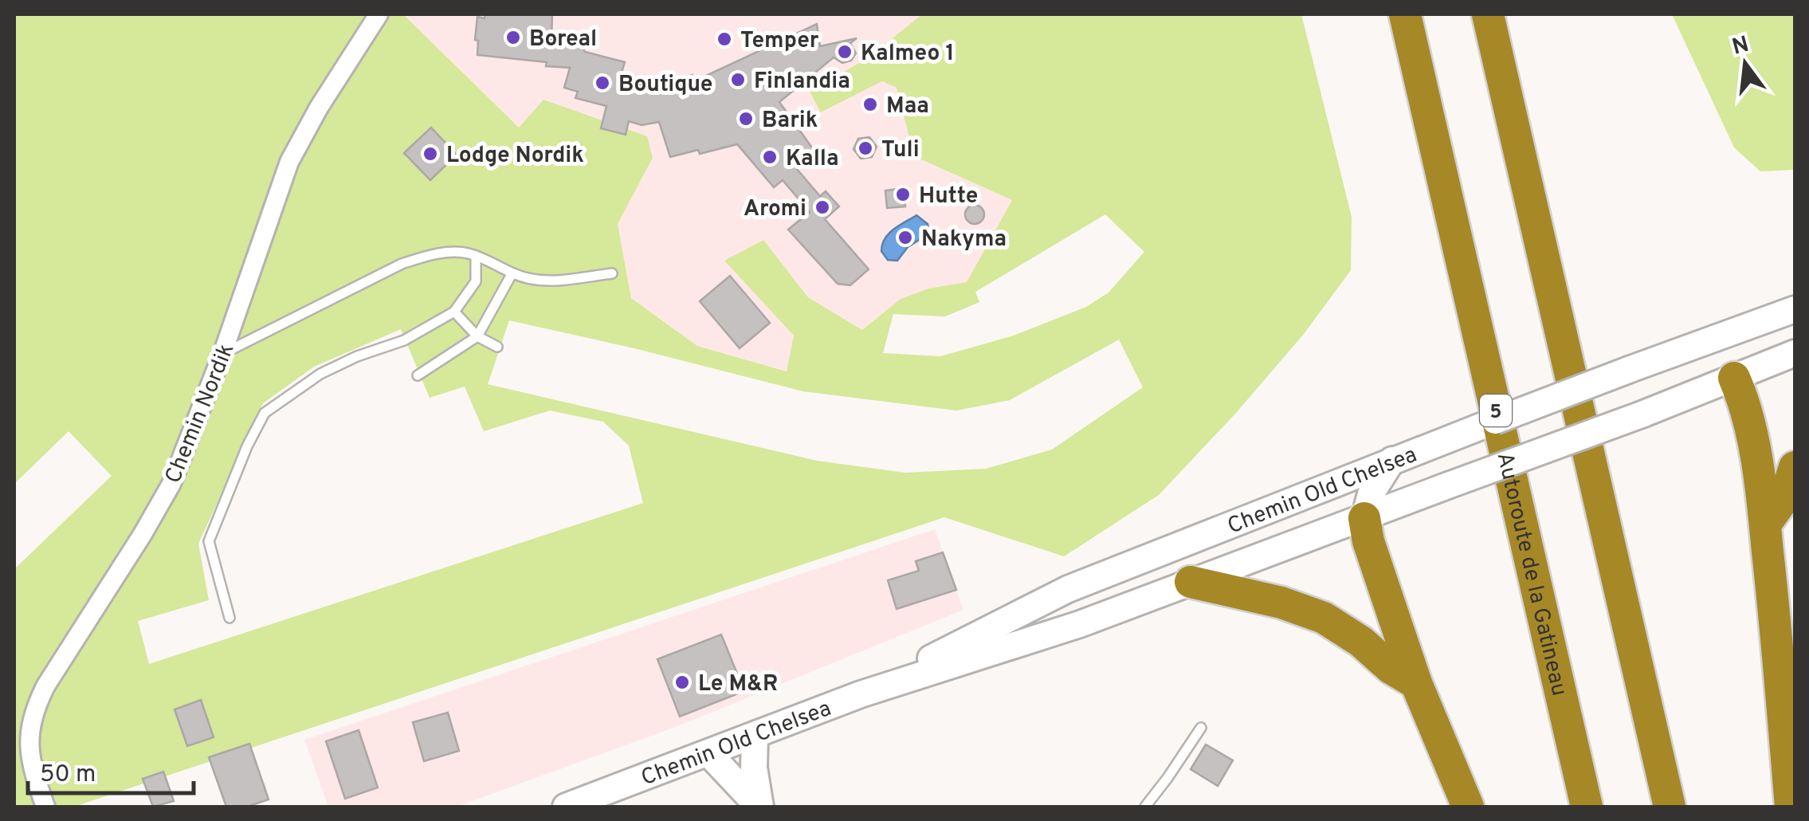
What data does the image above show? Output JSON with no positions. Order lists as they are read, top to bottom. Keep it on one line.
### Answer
{"streets":{"highway":["5","Autoroute de la Gatineau"],"street":["Chemin Nordik","Chemin Old Chelsea"]},"places":["Boreal","Temper","Kalmeo 1","Finlandia","Boutique","Maa","Barik","Tuli","Lodge Nordik","Kalla","Hutte","Aromi","Nakyma","Le M&R"],"scale_bar":"50 m","north":"top"}
